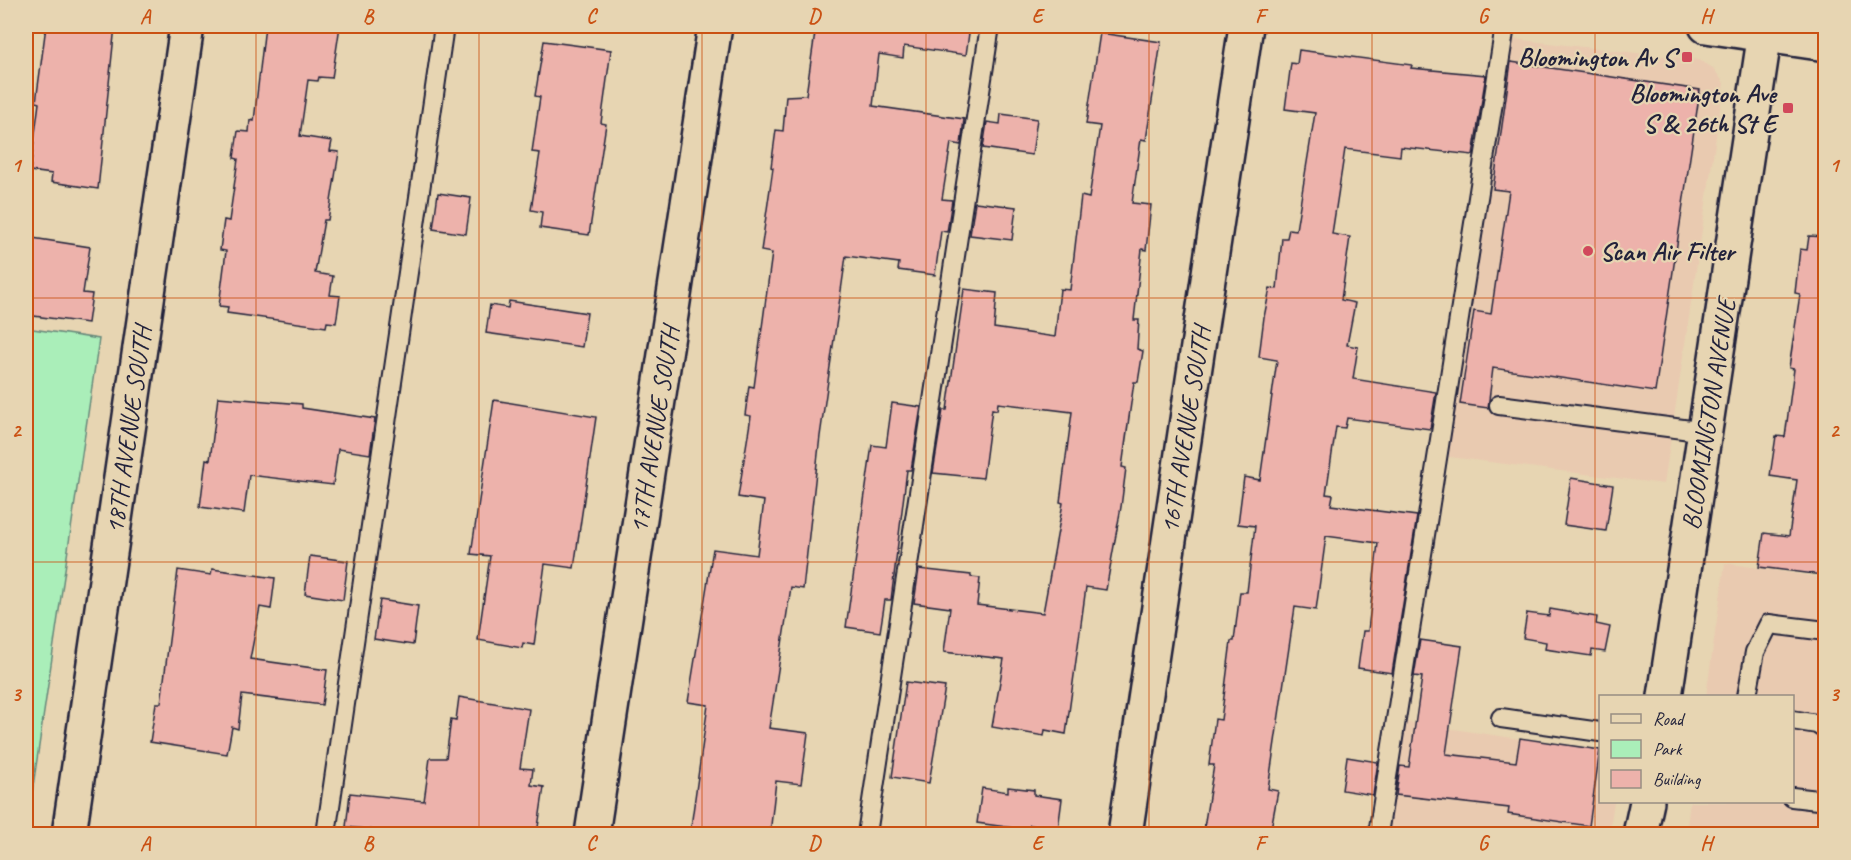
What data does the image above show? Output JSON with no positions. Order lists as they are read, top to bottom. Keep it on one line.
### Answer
{"streets":{"street":["BLOOMINGTON AVENUE","18TH AVENUE SOUTH","17TH AVENUE SOUTH","16TH AVENUE SOUTH"]},"places":{"transit":["Bloomington Av S","Bloomington Ave S & 26th St E"],"other":["Scan Air Filter"]},"legend":["Road","Park","Building"],"grid":{"columns":["A","B","C","D","E","F","G","H"],"rows":["1","2","3"]}}
